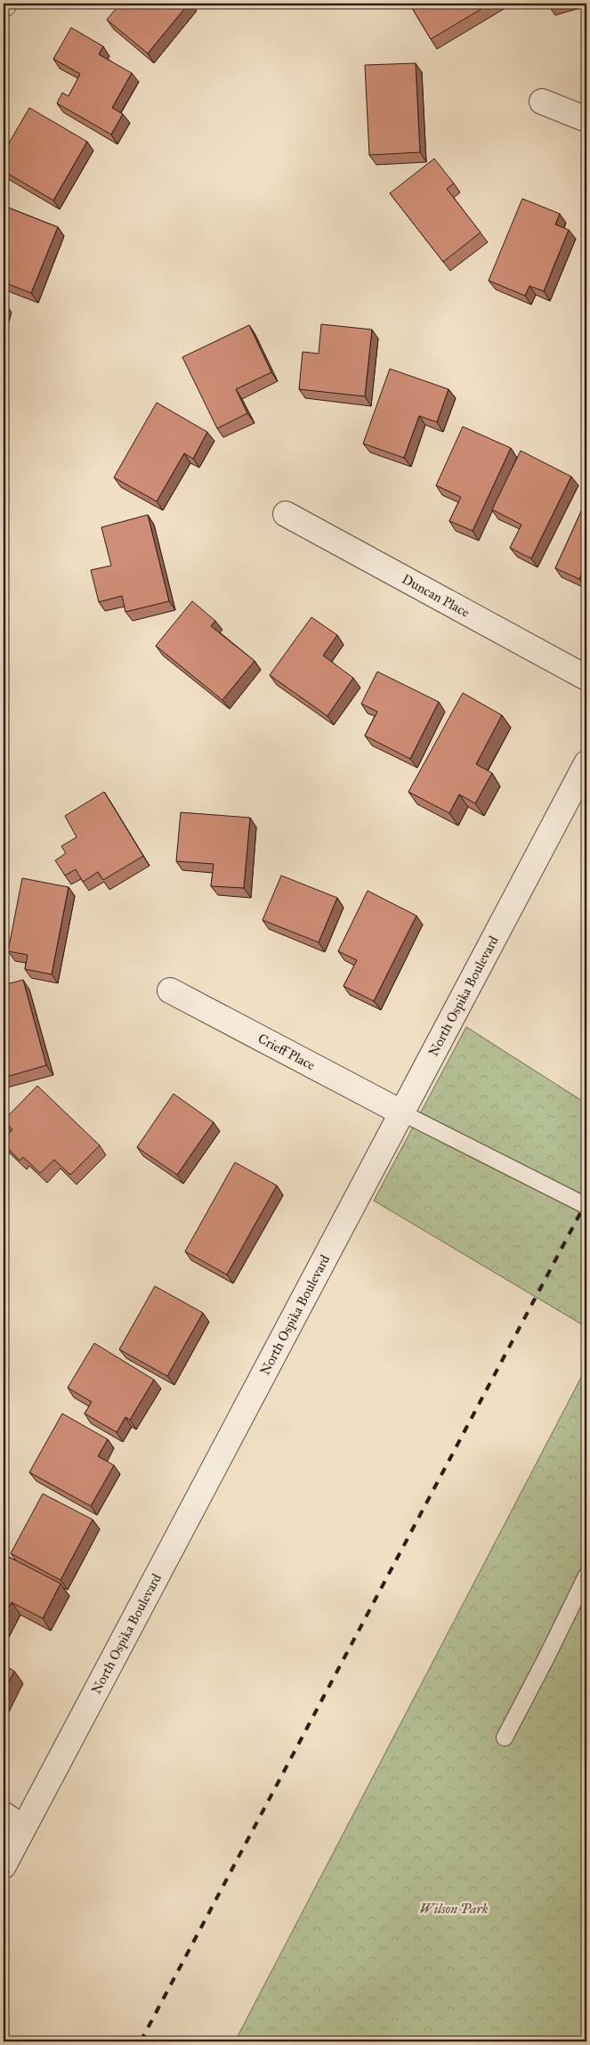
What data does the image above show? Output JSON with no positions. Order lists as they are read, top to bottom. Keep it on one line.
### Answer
{"streets":{"street":["Duncan Place","North Ospika Boulevard","Crieff Place"]},"crossings":[["North Ospika Boulevard","Crieff Place"]],"parks":["Wilson Park"]}
